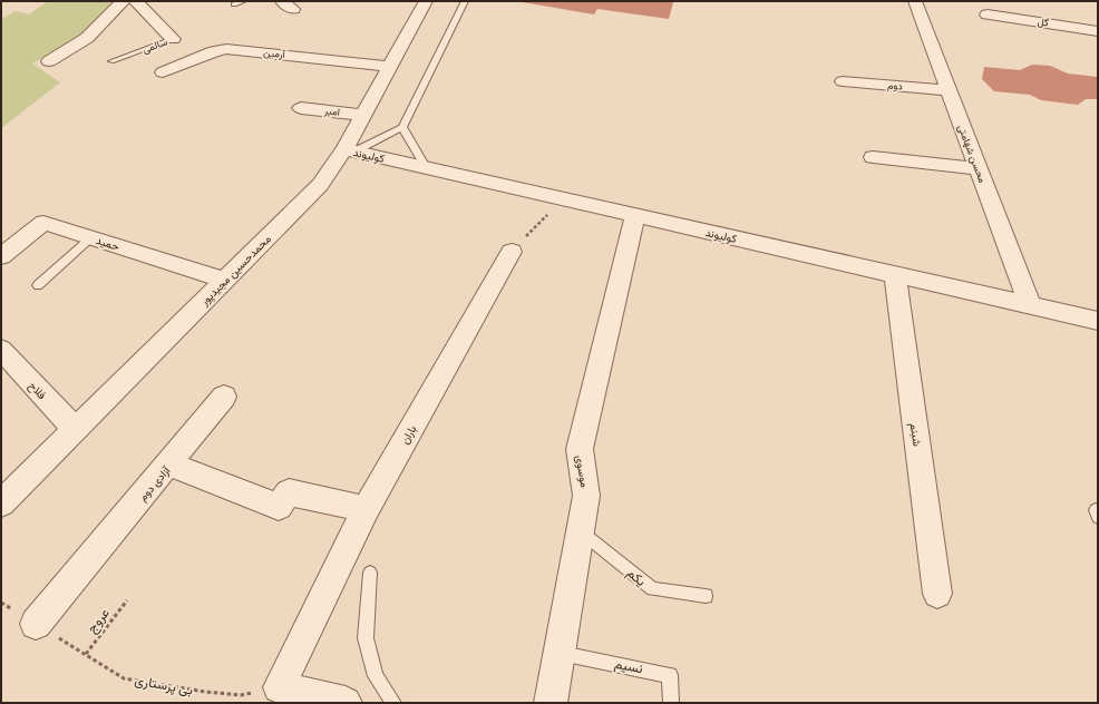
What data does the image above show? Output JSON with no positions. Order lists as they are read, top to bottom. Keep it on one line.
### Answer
{"streets":{"street":["گل","سالمی","آرمین","دوم","امیر","محسن شهامتی","کولیوند","حمید","محمدحسین مجیدپور","فلاح","باران","شبنم","موسوی","آزادی دوم"],"lane":["یکم","نسیم"],"path":["عروج","بی پرستاری"]},"crossings":[["آرمین","محمدحسین مجیدپور"],["دوم","محسن شهامتی"],["امیر","محمدحسین مجیدپور"],["محسن شهامتی","کولیوند"],["کولیوند","محمدحسین مجیدپور"],["کولیوند","شبنم"],["کولیوند","موسوی"],["حمید","محمدحسین مجیدپور"],["محمدحسین مجیدپور","فلاح"],["باران","آزادی دوم"],["باران","بی پرستاری"],["موسوی","یکم"],["موسوی","نسیم"],["آزادی دوم","بی پرستاری"],["عروج","بی پرستاری"]]}
